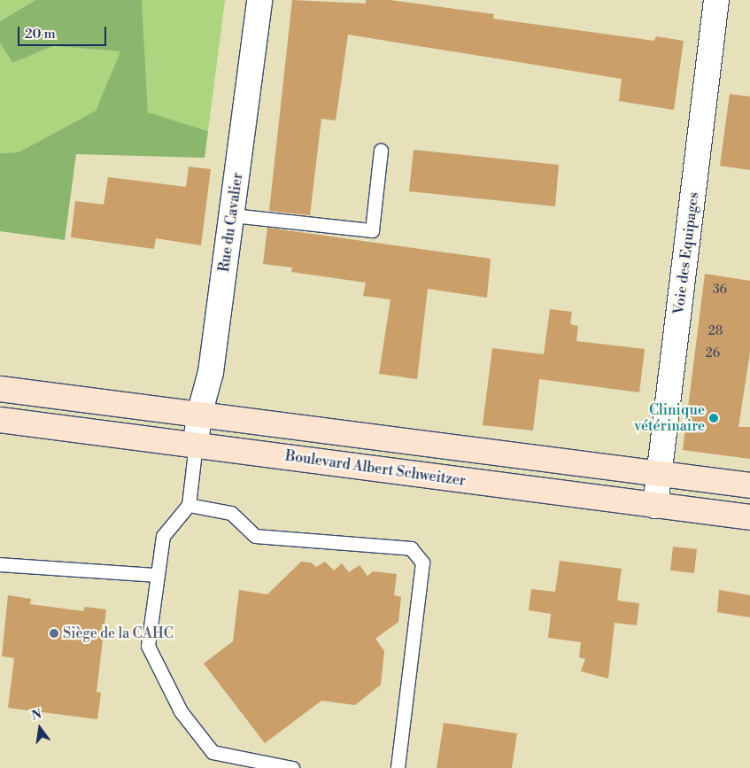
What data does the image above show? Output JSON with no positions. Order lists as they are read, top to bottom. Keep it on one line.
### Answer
{"streets":{"main road":["Boulevard Albert Schweitzer"],"street":["Rue du Cavalier","Voie des Equipages"]},"crossings":[["Rue du Cavalier","Boulevard Albert Schweitzer"],["Voie des Equipages","Boulevard Albert Schweitzer"]],"places":["Clinique vétérinaire","Siège de la CAHC"],"house_numbers":["36","28","26"],"scale_bar":"20 m","north":"top"}
